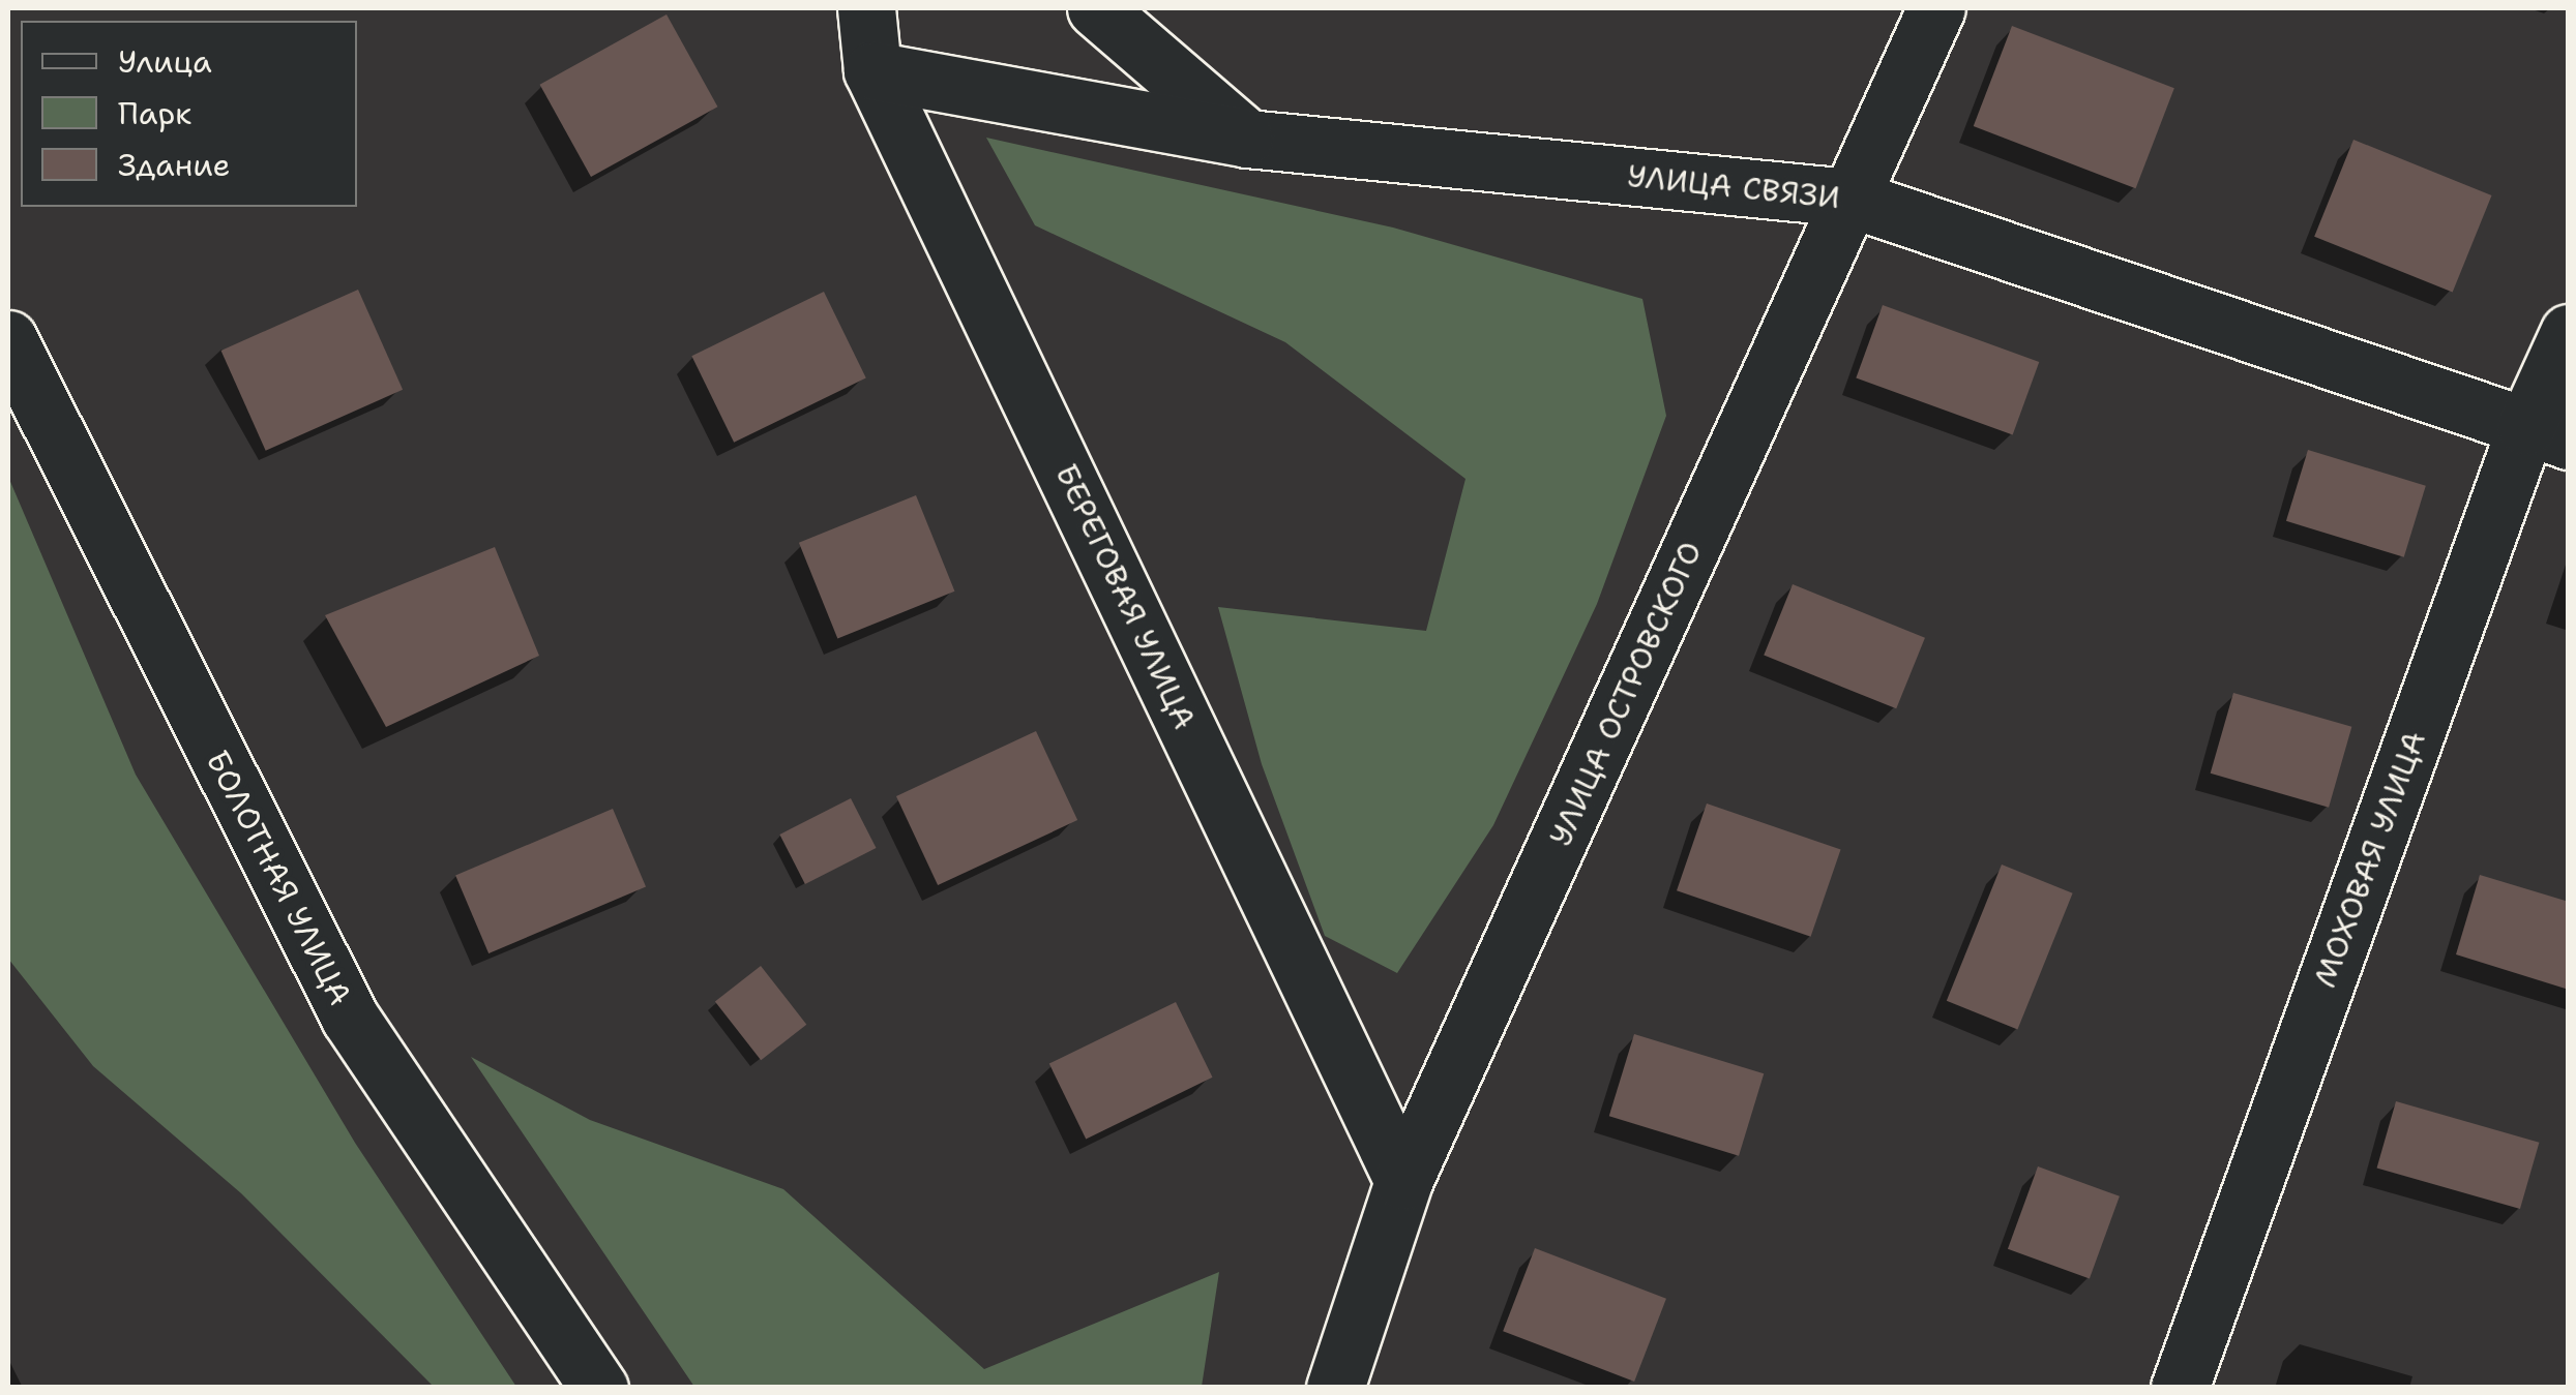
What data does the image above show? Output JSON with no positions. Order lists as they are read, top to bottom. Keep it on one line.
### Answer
{"streets":{"street":["УЛИЦА СВЯЗИ","БЕРЕГОВАЯ УЛИЦА","УЛИЦА ОСТРОВСКОГО","МОХОВАЯ УЛИЦА","БОЛОТНАЯ УЛИЦА"]},"crossings":[["УЛИЦА СВЯЗИ","БЕРЕГОВАЯ УЛИЦА"],["УЛИЦА СВЯЗИ","УЛИЦА ОСТРОВСКОГО"],["УЛИЦА СВЯЗИ","МОХОВАЯ УЛИЦА"],["БЕРЕГОВАЯ УЛИЦА","УЛИЦА ОСТРОВСКОГО"]],"legend":["Улица","Парк","Здание"]}
